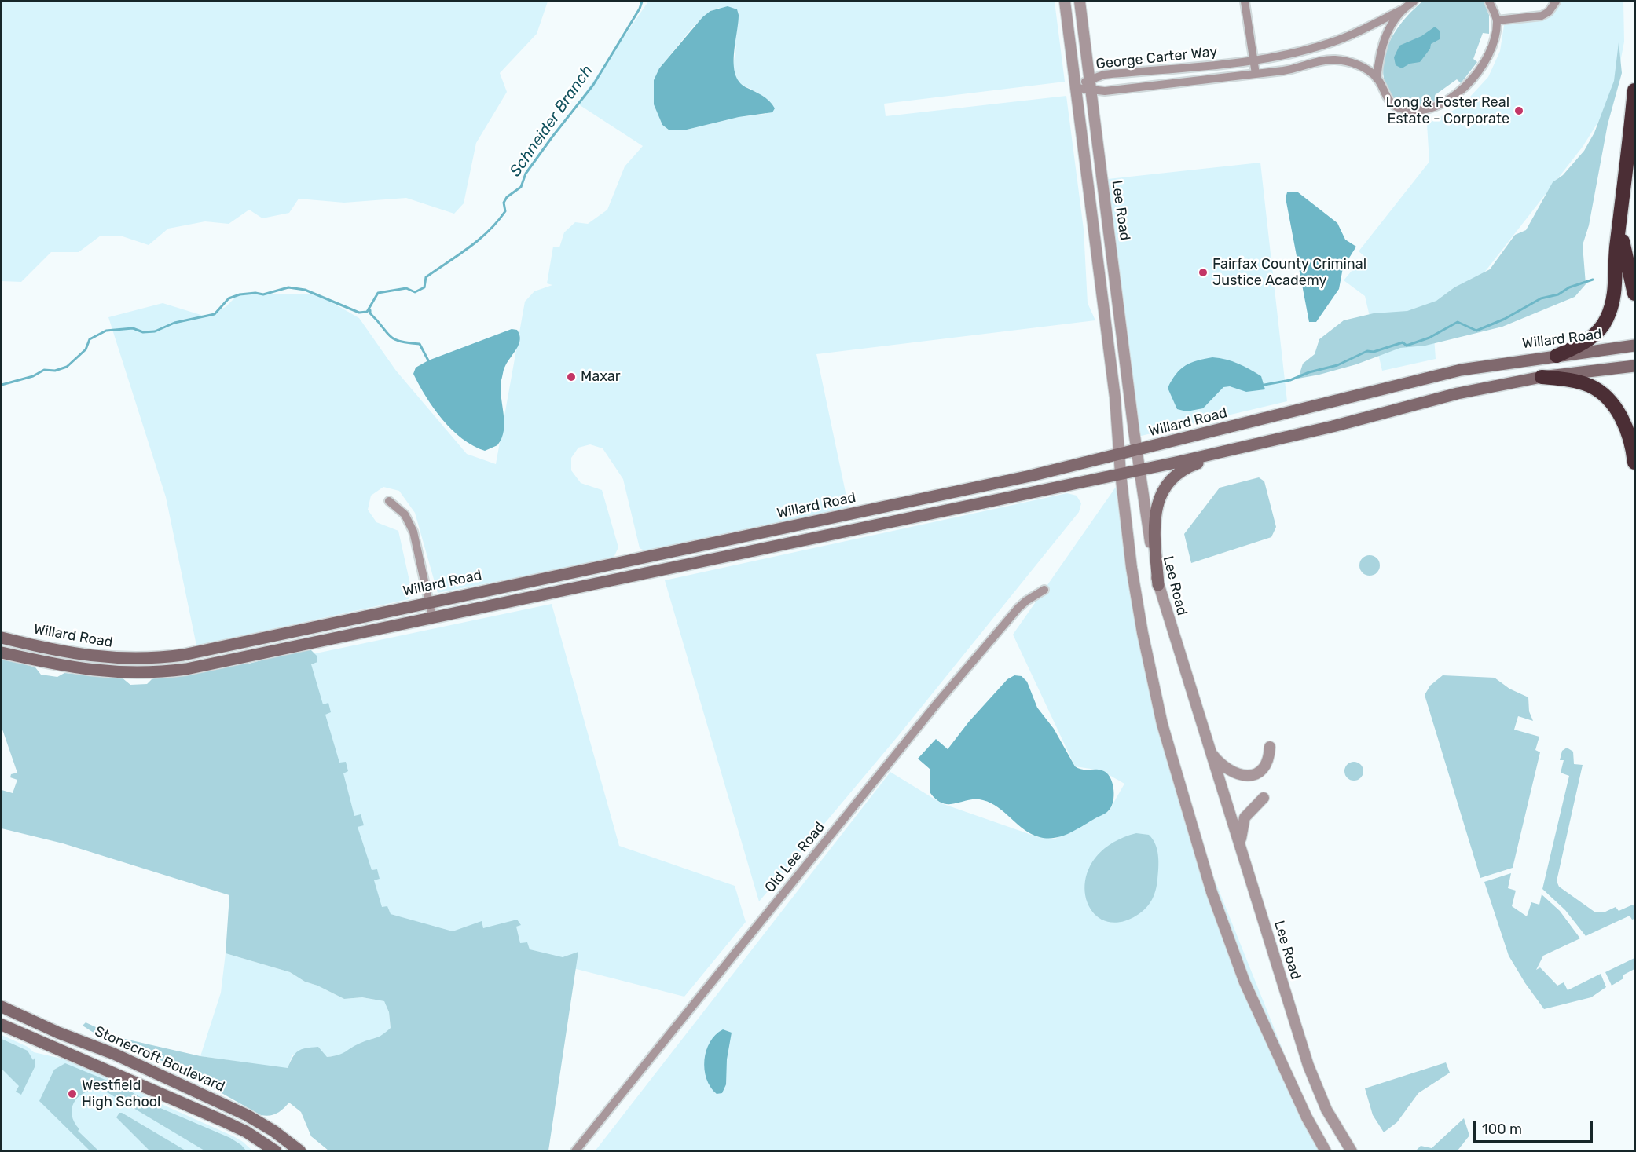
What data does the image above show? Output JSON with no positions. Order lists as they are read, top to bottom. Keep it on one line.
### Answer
{"streets":{"main road":["Willard Road","Stonecroft Boulevard"],"street":["George Carter Way","Lee Road","Old Lee Road"]},"crossings":[["George Carter Way","Lee Road"],["Lee Road","Willard Road"]],"water":["Schneider Branch"],"places":["Long & Foster Real Estate - Corporate","Fairfax County Criminal Justice Academy","Maxar","Westfield High School"],"scale_bar":"100 m"}
